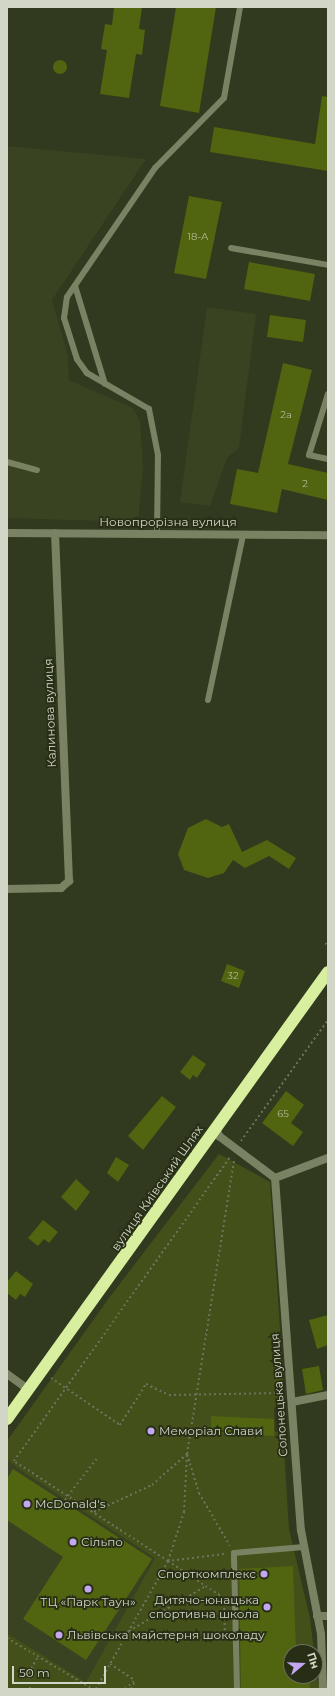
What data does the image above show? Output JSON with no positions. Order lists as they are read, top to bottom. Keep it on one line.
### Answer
{"streets":{"highway":["вулиця Київський Шлях"],"street":["Новопрорізна вулиця","Калинова вулиця","Солонецька вулиця"]},"crossings":[["Новопрорізна вулиця","Калинова вулиця"]],"places":["Mеморіал Слави","McDonald's","Сільпо","Спорткомплекс","ТЦ «Парк Таун»","Дитячо-юнацька спортивна школа","Львівська майстерня шоколаду"],"house_numbers":["18-А","2а","2","32","65"],"scale_bar":"50 m","north":"right"}
